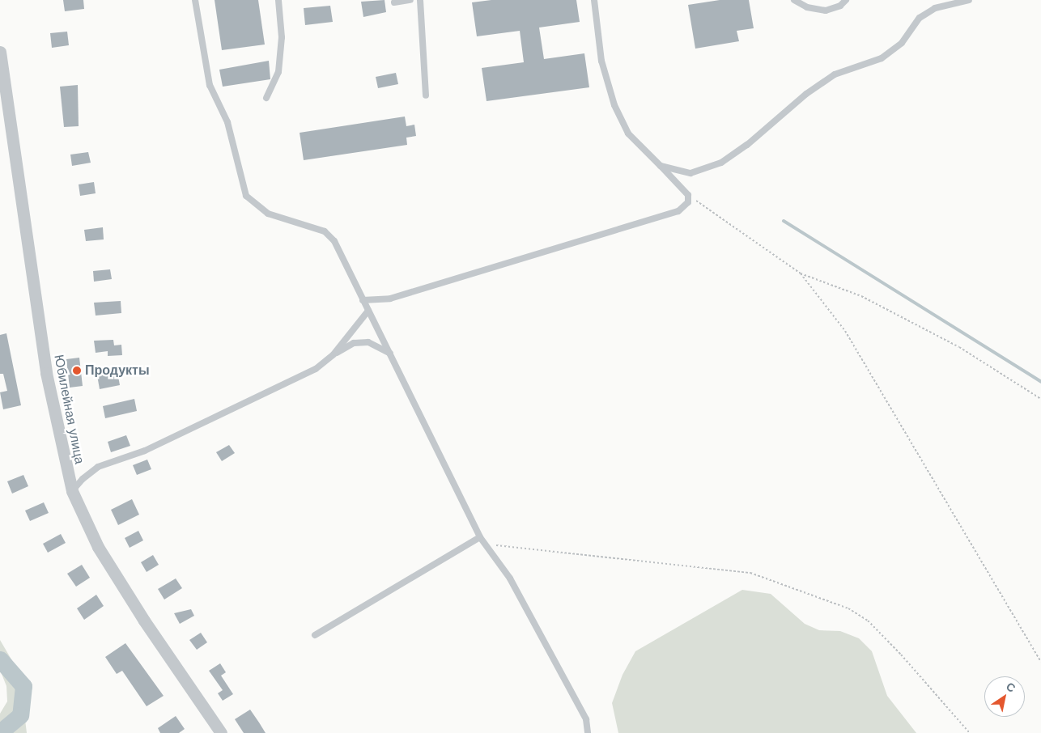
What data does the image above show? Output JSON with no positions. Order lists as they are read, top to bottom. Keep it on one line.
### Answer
{"streets":{"street":["Юбилейная улица"]},"places":["Продукты"],"north":"top right"}
